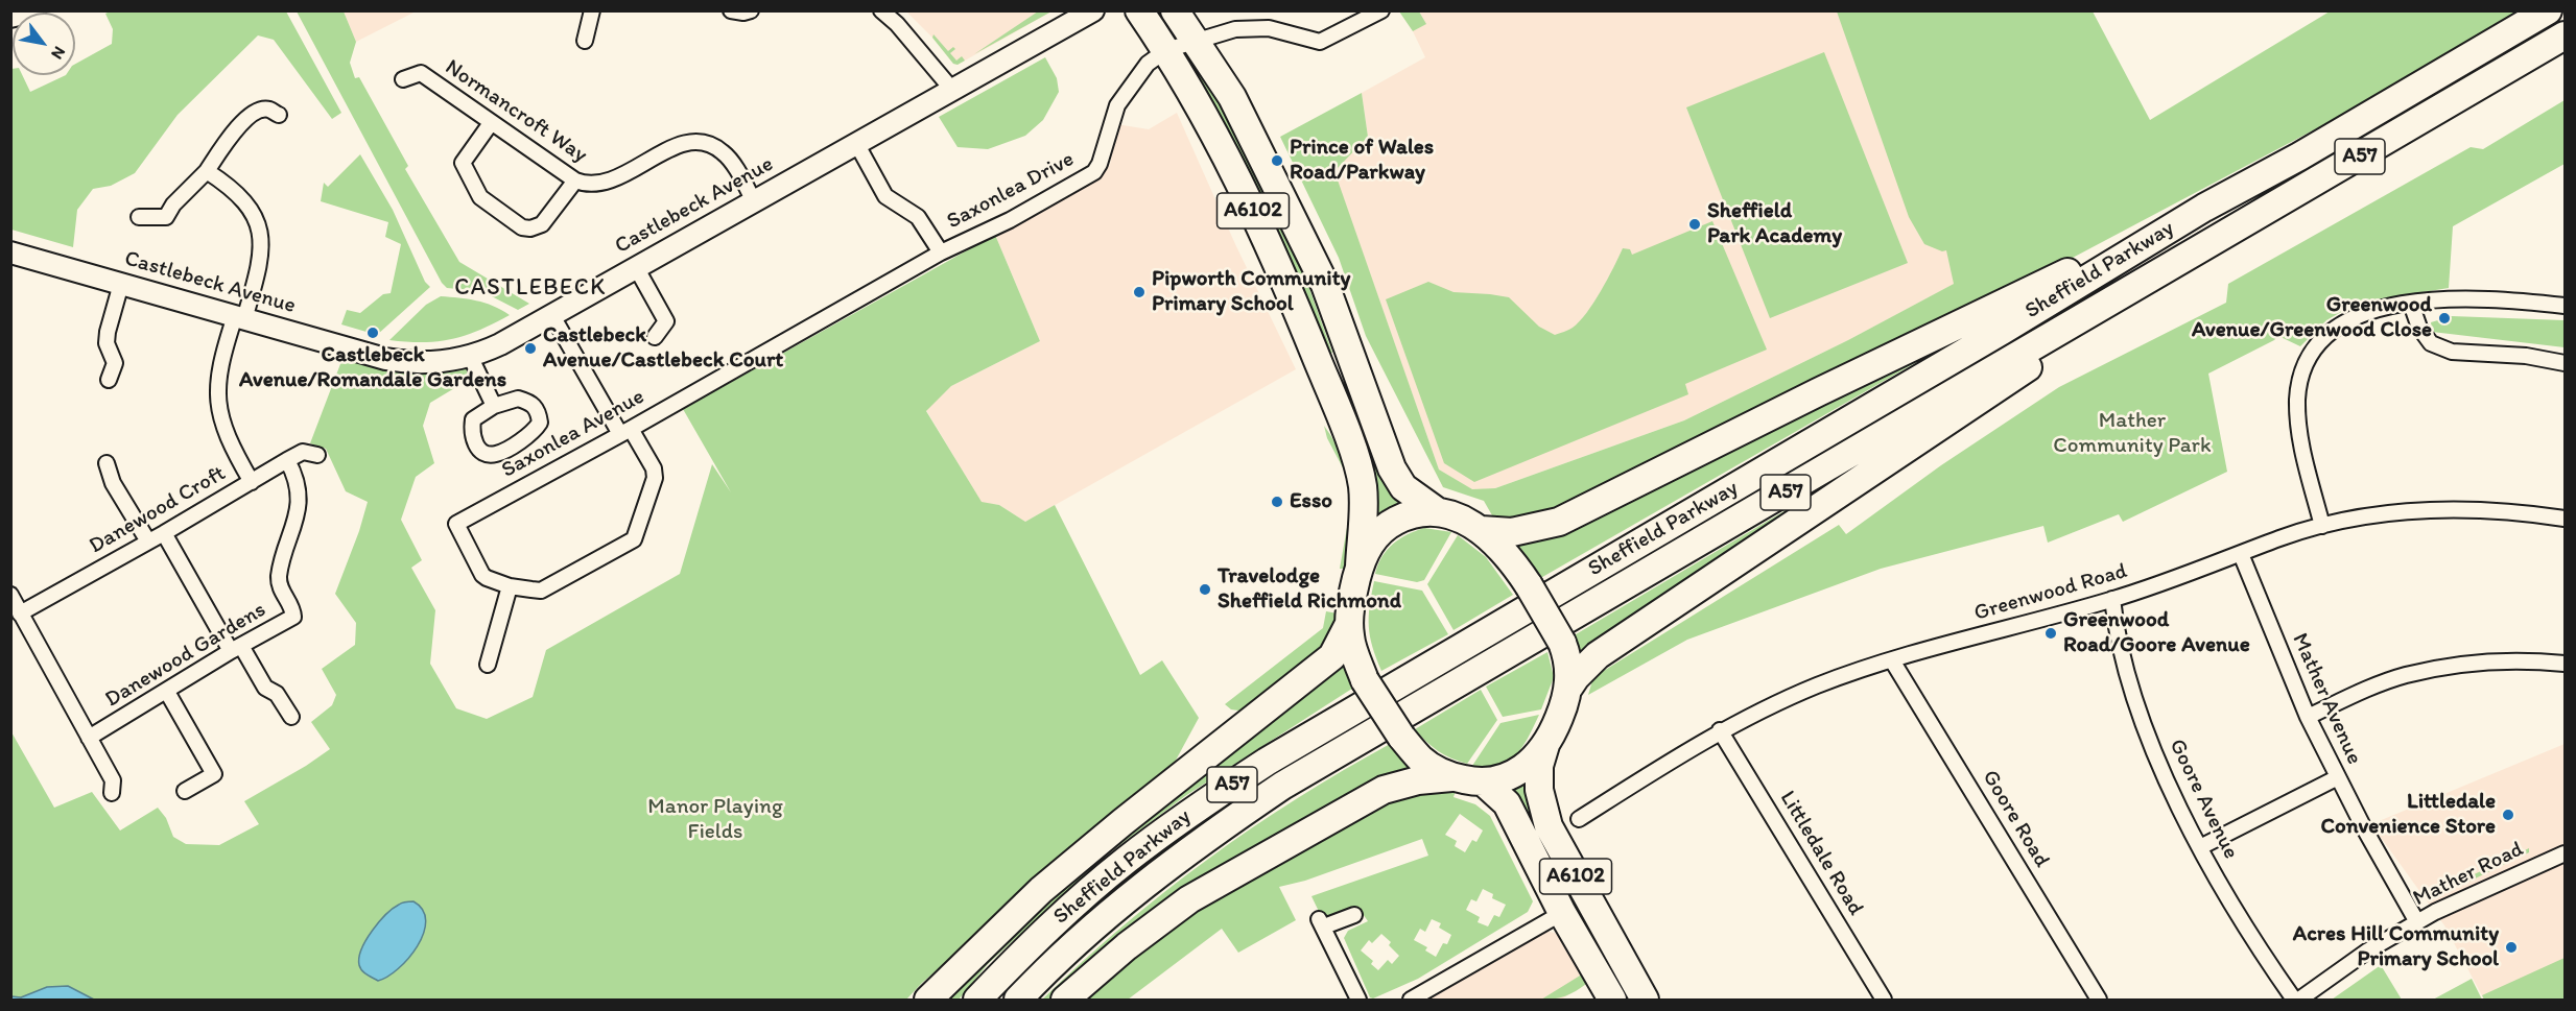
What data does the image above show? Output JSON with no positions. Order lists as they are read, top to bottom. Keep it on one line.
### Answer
{"streets":{"highway":["A57","A6102","Sheffield Parkway"],"street":["Normancroft Way","Saxonlea Drive","Castlebeck Avenue","Saxonlea Avenue","Danewood Croft","Greenwood Road","Danewood Gardens","Mather Avenue","Goore Avenue","Goore Road","Littledale Road","Mather Road"]},"crossings":[["Normancroft Way","Castlebeck Avenue"],["A57","Sheffield Parkway"],["Saxonlea Drive","Castlebeck Avenue"],["Saxonlea Drive","A6102"],["Saxonlea Drive","Saxonlea Avenue"],["Danewood Croft","Danewood Gardens"],["Greenwood Road","Mather Avenue"],["Greenwood Road","Goore Avenue"],["Greenwood Road","Goore Road"],["Greenwood Road","Littledale Road"],["Mather Avenue","Mather Road"]],"districts":["CASTLEBECK"],"parks":["Mather Community Park","Manor Playing Fields"],"places":["Prince of Wales Road/Parkway","Sheffield Park Academy","Pipworth Community Primary School","Greenwood Avenue/Greenwood Close","Castlebeck Avenue/Romandale Gardens","Castlebeck Avenue/Castlebeck Court","Esso","Travelodge Sheffield Richmond","Greenwood Road/Goore Avenue","Littledale Convenience Store","Acres Hill Community Primary School"],"north":"bottom right"}
